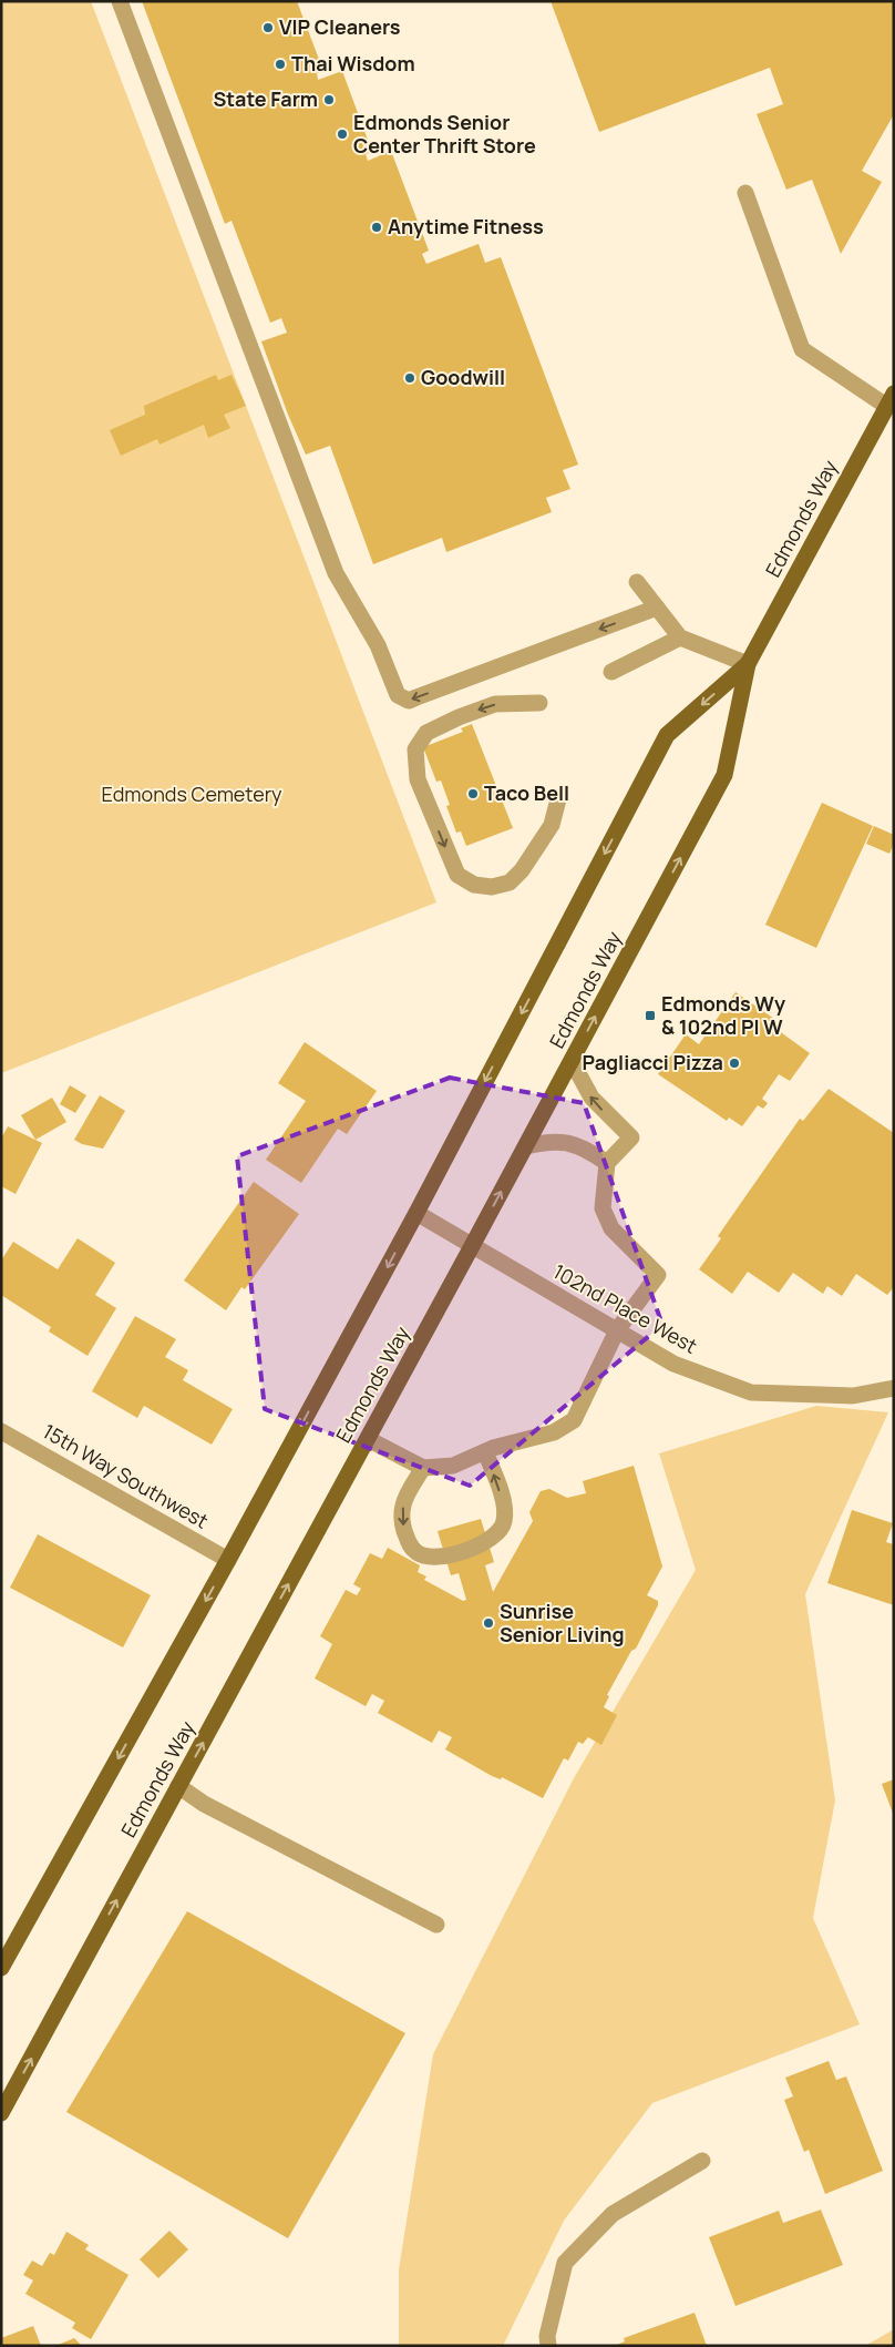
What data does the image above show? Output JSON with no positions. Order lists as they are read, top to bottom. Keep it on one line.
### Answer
{"streets":{"main road":["Edmonds Way"],"street":["102nd Place West","15th Way Southwest"]},"crossings":[["Edmonds Way","102nd Place West"],["Edmonds Way","15th Way Southwest"]],"parks":["Edmonds Cemetery"],"places":{"other":["VIP Cleaners","Thai Wisdom","State Farm","Edmonds Senior Center Thrift Store","Anytime Fitness","Goodwill","Taco Bell","Pagliacci Pizza","Sunrise Senior Living"],"transit":["Edmonds Wy & 102nd Pl W"]}}
